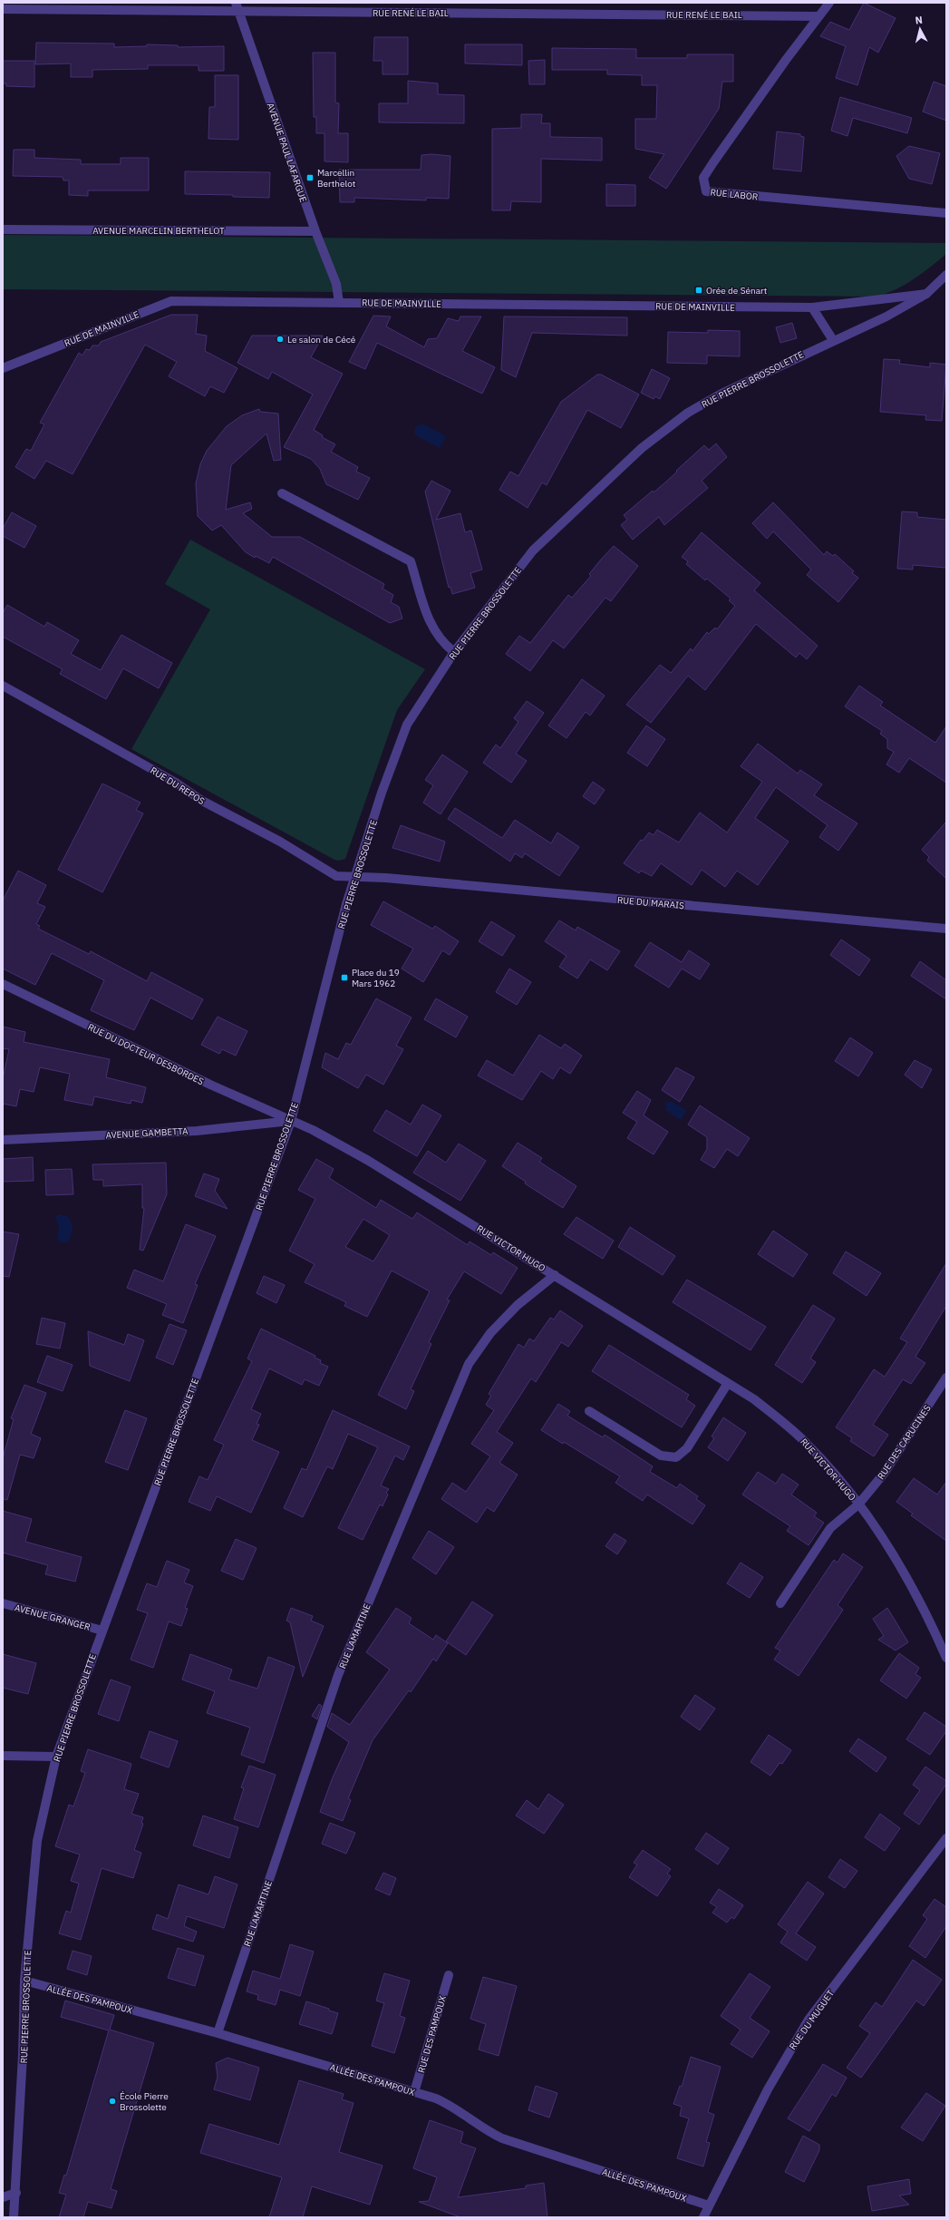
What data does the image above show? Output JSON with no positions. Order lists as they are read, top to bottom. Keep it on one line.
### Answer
{"streets":{"street":["RUE RENÉ LE BAIL","AVENUE PAUL LAFARGUE","RUE LABOR","AVENUE MARCELIN BERTHELOT","RUE DE MAINVILLE","RUE PIERRE BROSSOLETTE","RUE DU REPOS","RUE DU MARAIS","RUE DU DOCTEUR DESBORDES","AVENUE GAMBETTA","RUE VICTOR HUGO","RUE DES CAPUCINES","AVENUE GRANGER","RUE LAMARTINE","ALLÉE DES PAMPOUX","RUE DU MUGUET","RUE DES PAMPOUX"]},"crossings":[["RUE RENÉ LE BAIL","AVENUE PAUL LAFARGUE"],["RUE RENÉ LE BAIL","RUE LABOR"],["AVENUE PAUL LAFARGUE","AVENUE MARCELIN BERTHELOT"],["AVENUE PAUL LAFARGUE","RUE DE MAINVILLE"],["RUE DE MAINVILLE","RUE PIERRE BROSSOLETTE"],["RUE PIERRE BROSSOLETTE","RUE DU REPOS"],["RUE PIERRE BROSSOLETTE","RUE DU MARAIS"],["RUE PIERRE BROSSOLETTE","RUE DU DOCTEUR DESBORDES"],["RUE PIERRE BROSSOLETTE","AVENUE GAMBETTA"],["RUE PIERRE BROSSOLETTE","RUE VICTOR HUGO"],["RUE PIERRE BROSSOLETTE","AVENUE GRANGER"],["RUE PIERRE BROSSOLETTE","ALLÉE DES PAMPOUX"],["RUE DU REPOS","RUE DU MARAIS"],["RUE DU DOCTEUR DESBORDES","AVENUE GAMBETTA"],["RUE DU DOCTEUR DESBORDES","RUE VICTOR HUGO"],["AVENUE GAMBETTA","RUE VICTOR HUGO"],["RUE VICTOR HUGO","RUE DES CAPUCINES"],["RUE VICTOR HUGO","RUE LAMARTINE"],["RUE LAMARTINE","ALLÉE DES PAMPOUX"],["ALLÉE DES PAMPOUX","RUE DU MUGUET"],["ALLÉE DES PAMPOUX","RUE DES PAMPOUX"]],"places":{"transit":["Marcellin Berthelot","Orée de Sénart","Place du 19 Mars 1962"],"other":["Le salon de Cécé","École Pierre Brossolette"]},"north":"top"}
